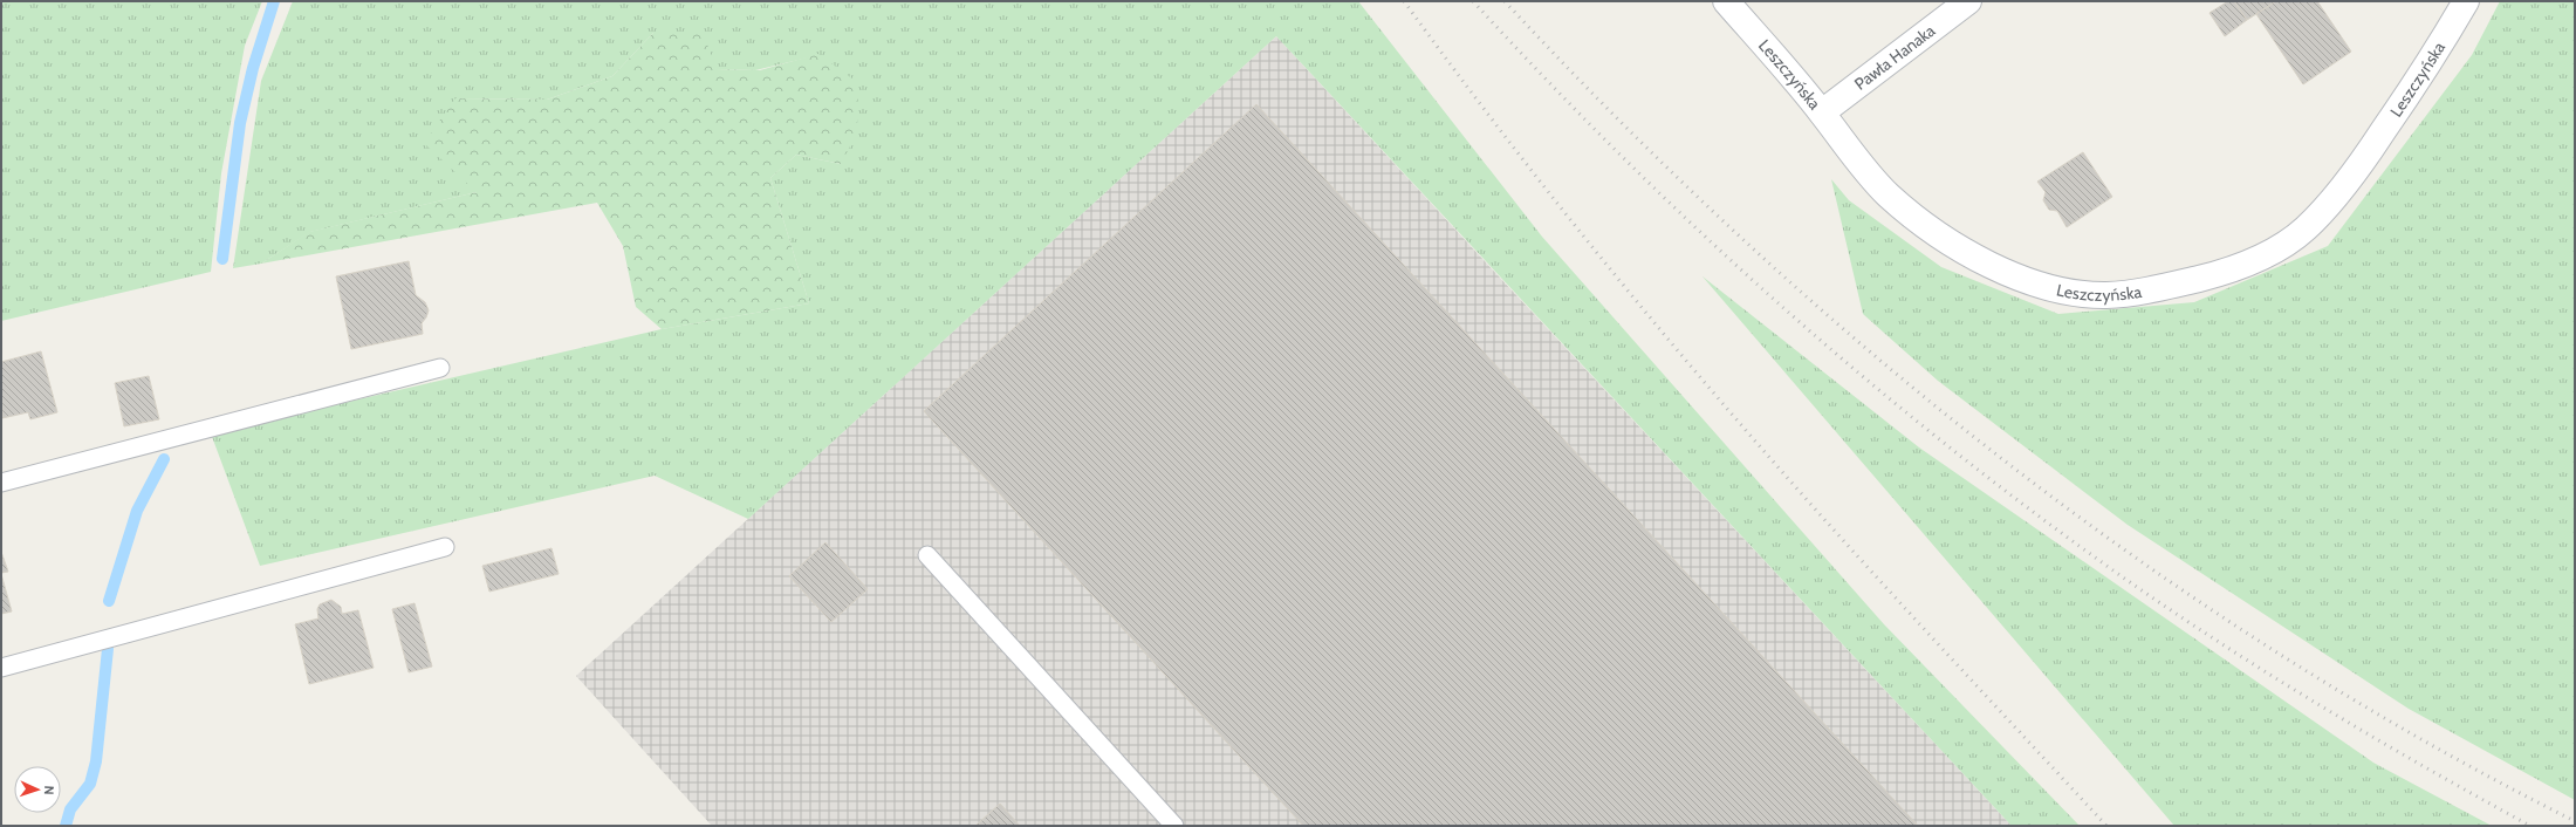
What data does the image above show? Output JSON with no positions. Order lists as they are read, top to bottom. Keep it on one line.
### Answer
{"streets":{"street":["Pawła Hanaka","Leszczyńska"]},"crossings":[["Pawła Hanaka","Leszczyńska"]],"north":"right"}
